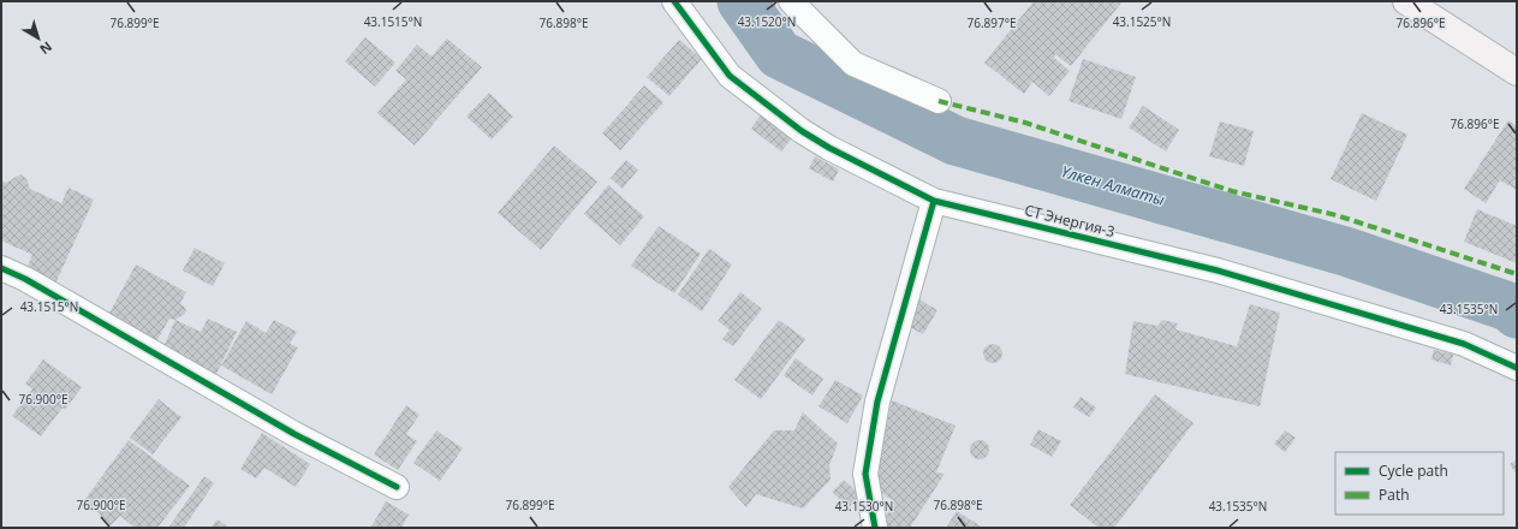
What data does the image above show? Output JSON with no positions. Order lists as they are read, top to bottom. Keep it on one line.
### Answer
{"streets":{"street":["СТ Энергия-3"]},"water":["Үлкен Алматы"],"legend":["Cycle path","Path"],"north":"bottom right","coordinates":["43.1515°N","43.1520°N","43.1525°N","76.899°E","76.898°E","76.897°E","76.896°E","43.1535°N","76.900°E","43.1530°N"]}
